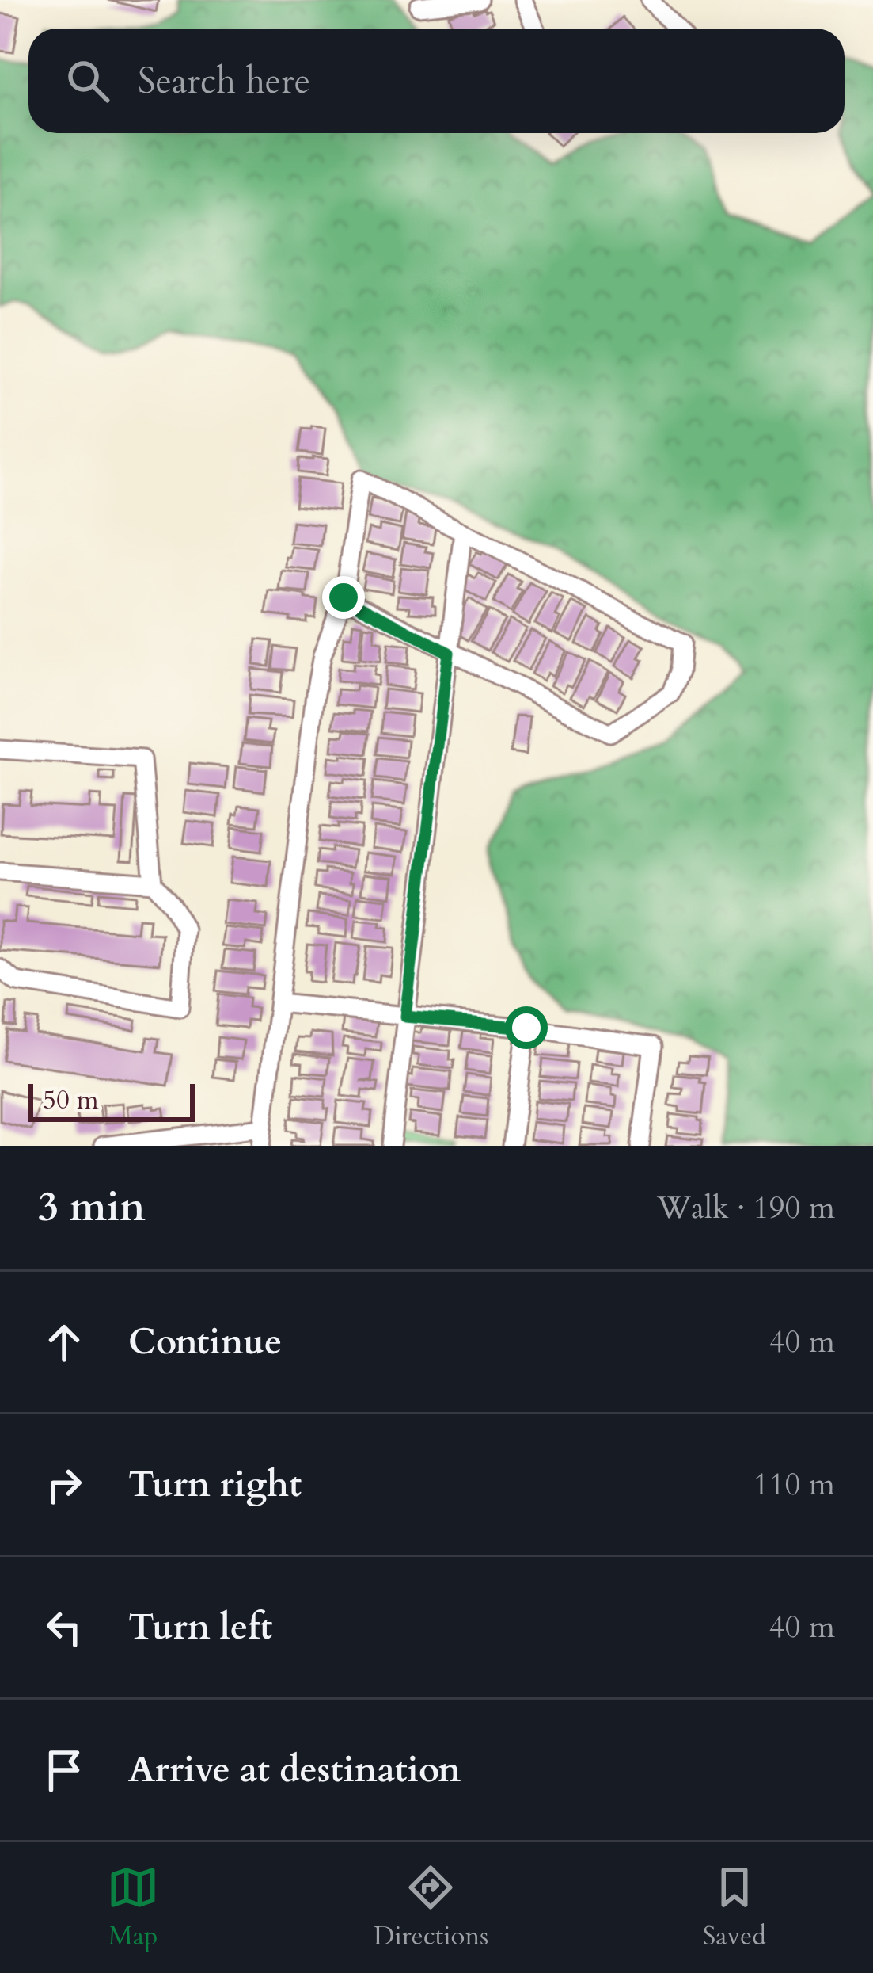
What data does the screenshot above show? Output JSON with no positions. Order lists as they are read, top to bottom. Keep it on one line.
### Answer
{"scale_bar":"50 m","page":{"search":"Search here","scale":"50 m","heading":["3 min","Walk · 190 m"],"list":[["Continue","40 m"],["Turn right","110 m"],["Turn left","40 m"],"Arrive at destination"],"nav":["Map","Directions","Saved"]}}
